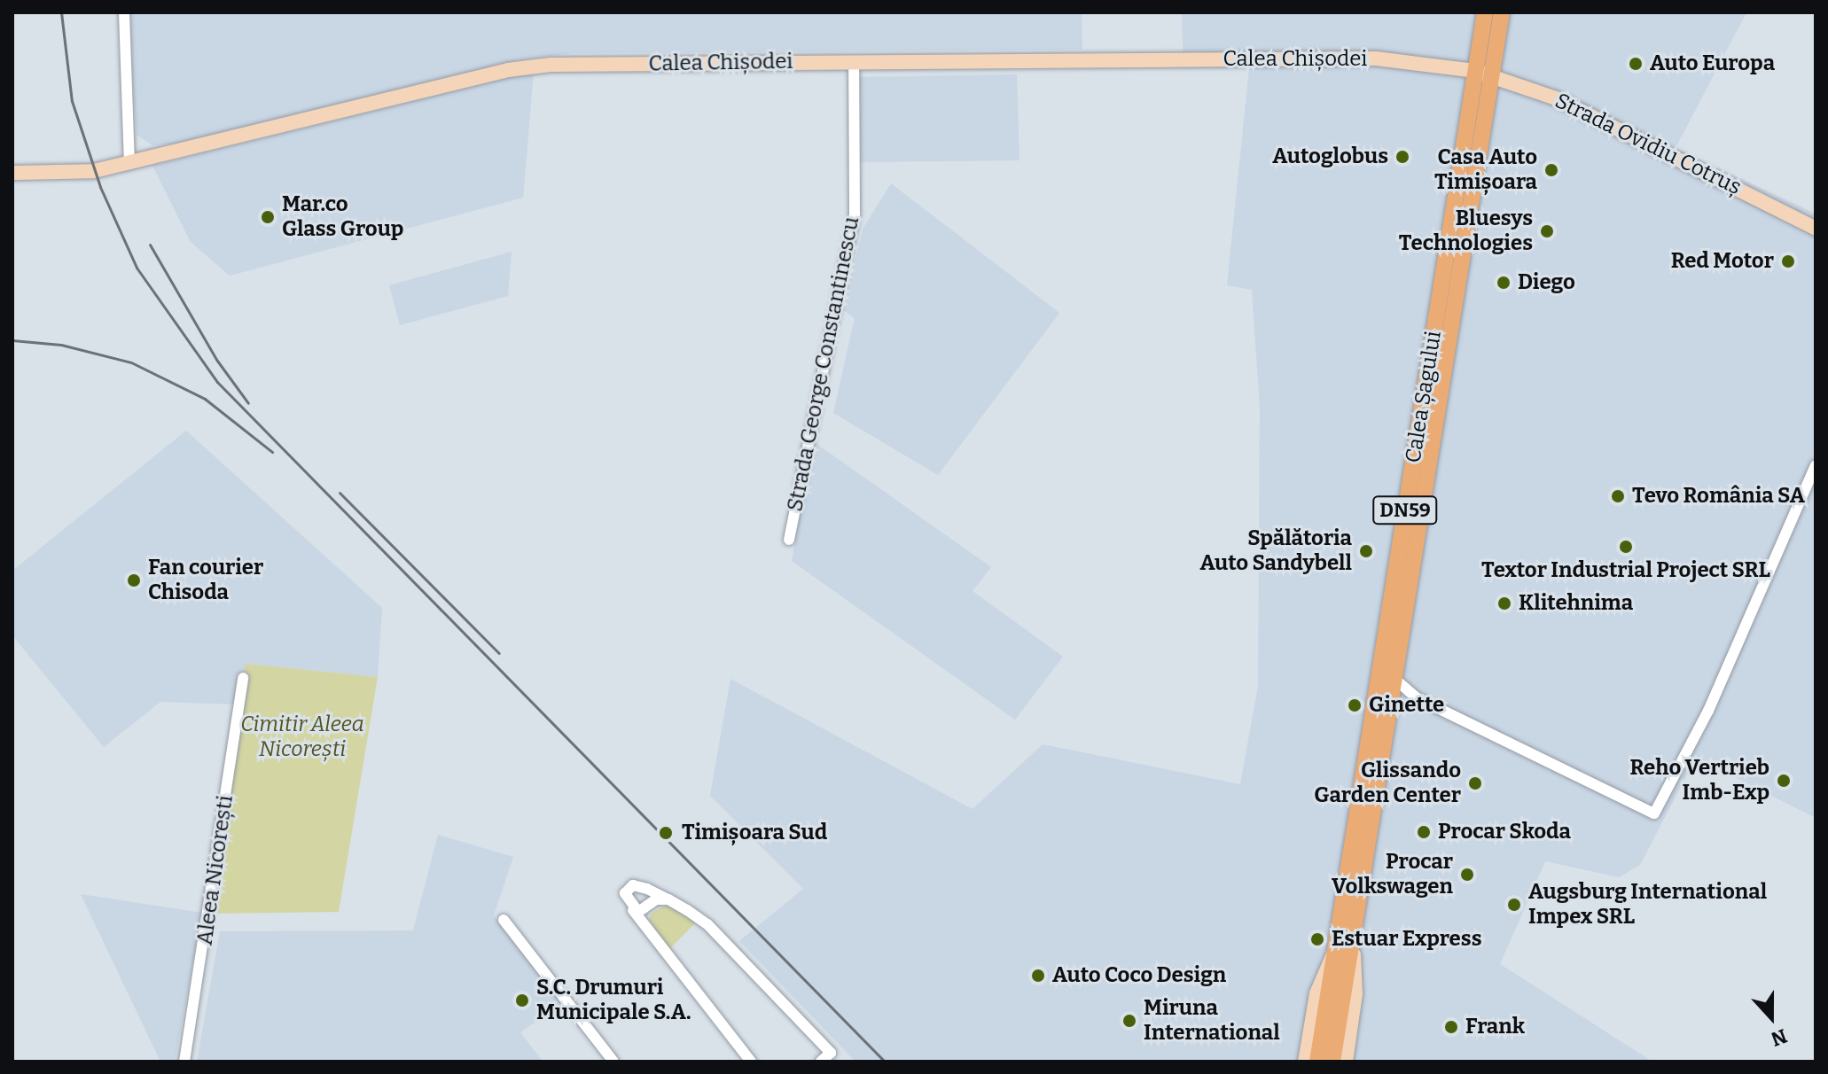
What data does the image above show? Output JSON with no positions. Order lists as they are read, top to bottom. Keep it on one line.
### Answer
{"streets":{"main road":["Calea Chișodei","Strada Ovidiu Cotruș","Calea Șagului","DN59"],"street":["Strada George Constantinescu","Aleea Nicorești"]},"crossings":[["Calea Chișodei","Strada Ovidiu Cotruș"],["Calea Chișodei","Strada George Constantinescu"],["Calea Chișodei","Calea Șagului"],["Strada Ovidiu Cotruș","Calea Șagului"]],"parks":["Cimitir Aleea Nicorești"],"places":["Auto Europa","Autoglobus","Casa Auto Timișoara","Mar.co Glass Group","Bluesys Technologies","Red Motor","Diego","Tevo România SA","Textor Industrial Project SRL","Spălătoria Auto Sandybell","Fan courier Chisoda","Klitehnima","Ginette","Reho Vertrieb Imb-Exp","Glissando Garden Center","Procar Skoda","Timișoara Sud","Procar Volkswagen","Augsburg International Impex SRL","Estuar Express","Auto Coco Design","S.C. Drumuri Municipale S.A.","Miruna International","Frank"],"north":"bottom"}
